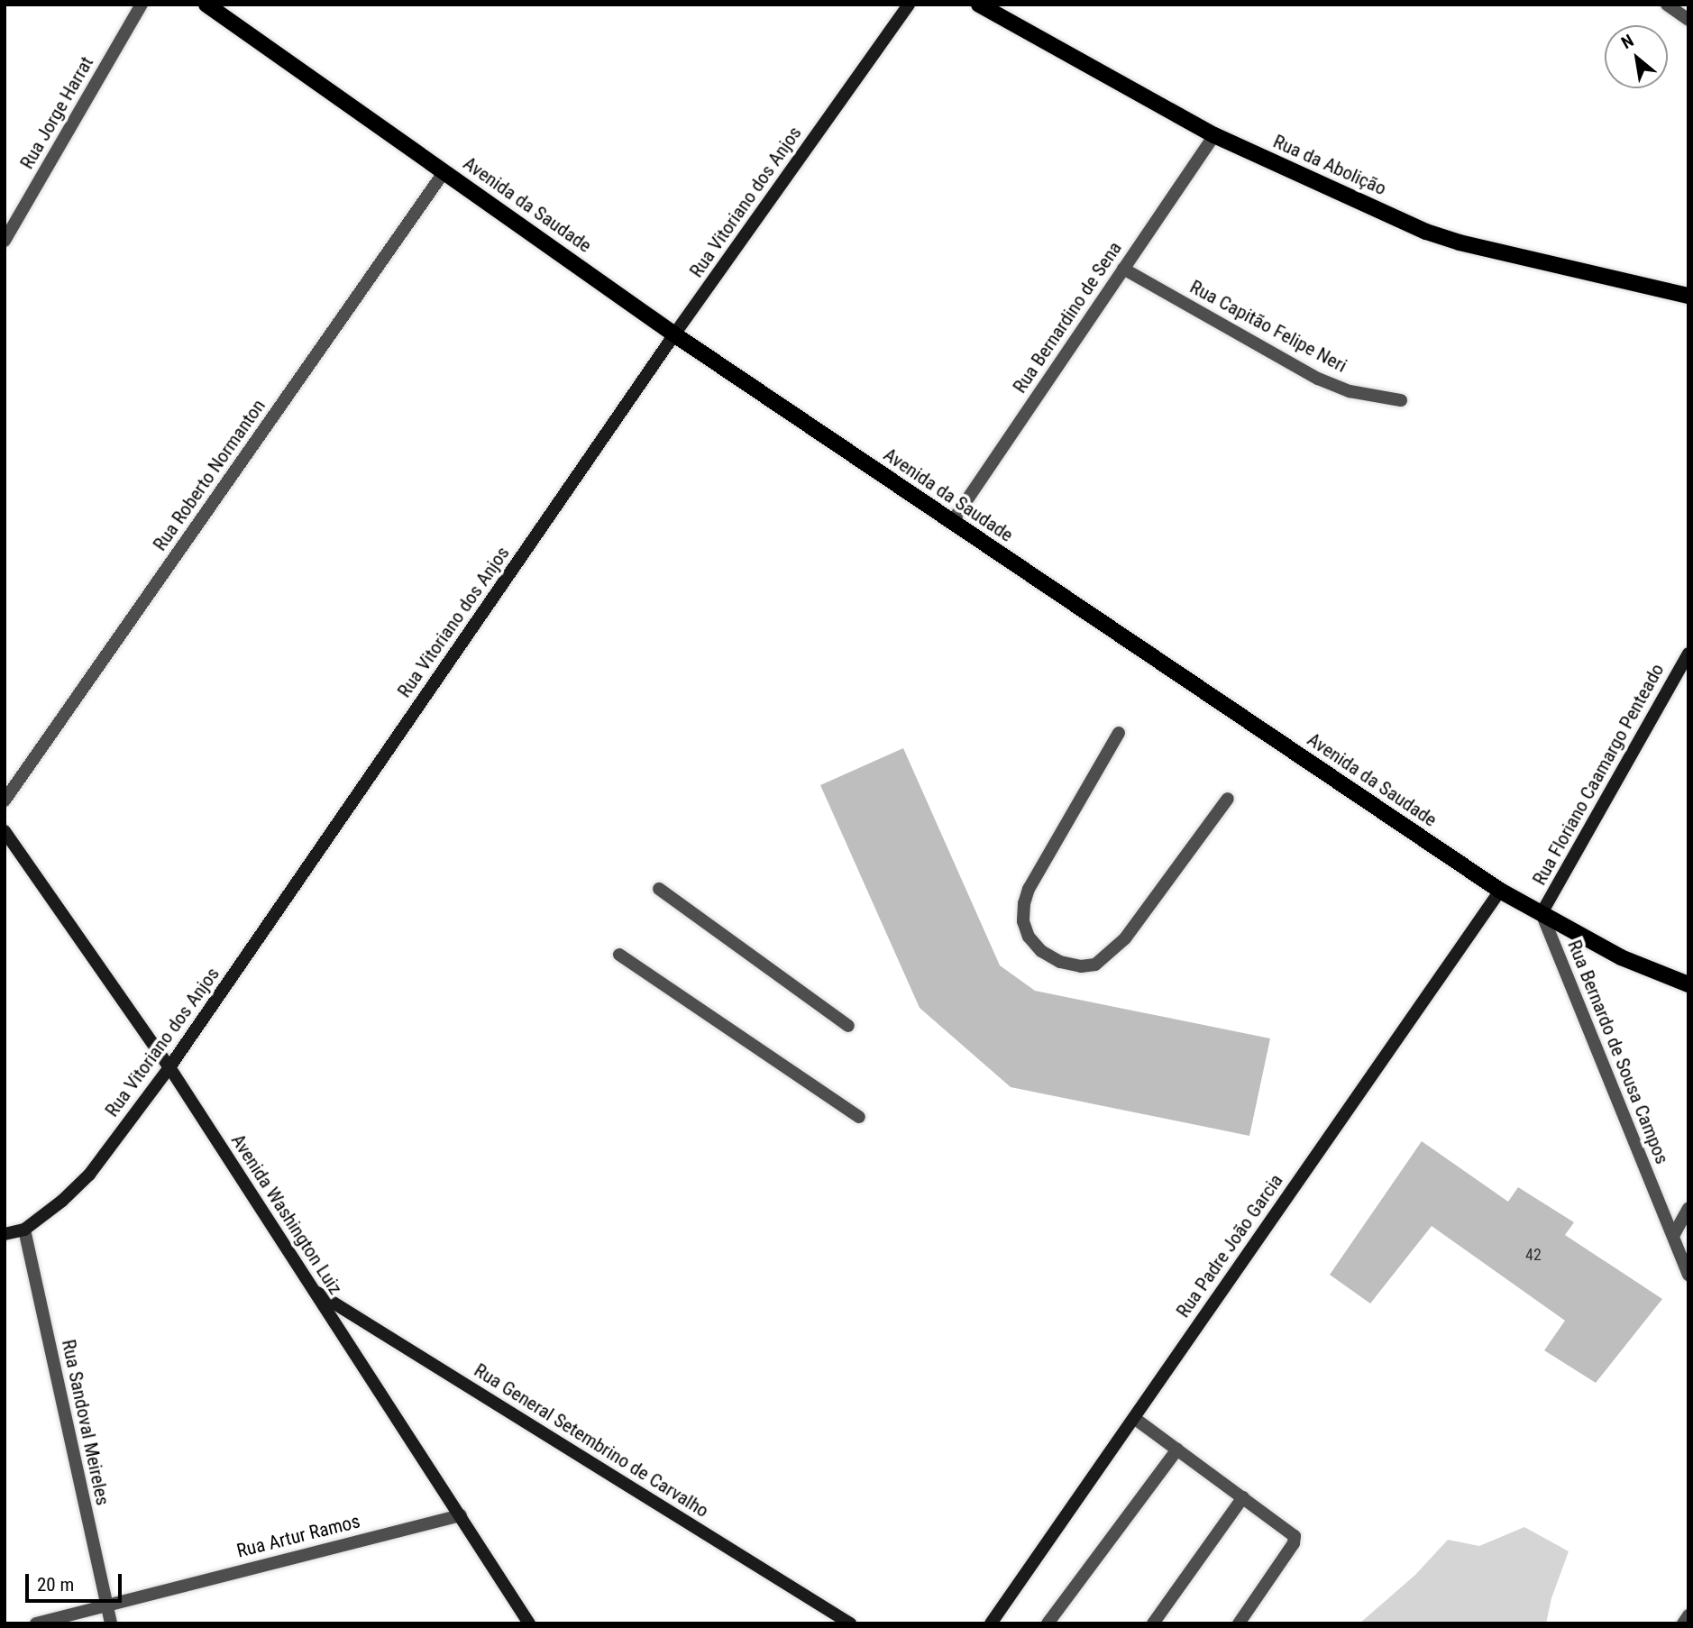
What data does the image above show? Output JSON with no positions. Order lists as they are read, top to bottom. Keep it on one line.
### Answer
{"streets":{"main road":["Rua da Abolição","Rua Vitoriano dos Anjos","Avenida da Saudade","Rua Floriano Caamargo Penteado","Avenida Washington Luiz","Rua Padre João Garcia","Rua General Setembrino de Carvalho"],"street":["Rua Jorge Harrat","Rua Bernardino de Sena","Rua Capitão Felipe Neri","Rua Roberto Normanton","Rua Bernardo de Sousa Campos","Rua Sandoval Meireles","Rua Artur Ramos"]},"crossings":[["Rua da Abolição","Rua Bernardino de Sena"],["Rua Vitoriano dos Anjos","Avenida da Saudade"],["Rua Vitoriano dos Anjos","Avenida Washington Luiz"],["Rua Vitoriano dos Anjos","Rua Sandoval Meireles"],["Avenida da Saudade","Rua Bernardino de Sena"],["Avenida da Saudade","Rua Roberto Normanton"],["Avenida da Saudade","Rua Floriano Caamargo Penteado"],["Avenida da Saudade","Rua Bernardo de Sousa Campos"],["Avenida da Saudade","Rua Padre João Garcia"],["Rua Bernardino de Sena","Rua Capitão Felipe Neri"],["Rua Floriano Caamargo Penteado","Rua Bernardo de Sousa Campos"],["Avenida Washington Luiz","Rua General Setembrino de Carvalho"],["Avenida Washington Luiz","Rua Artur Ramos"],["Rua Sandoval Meireles","Rua Artur Ramos"]],"house_numbers":["42"],"scale_bar":"20 m","north":"top left"}
